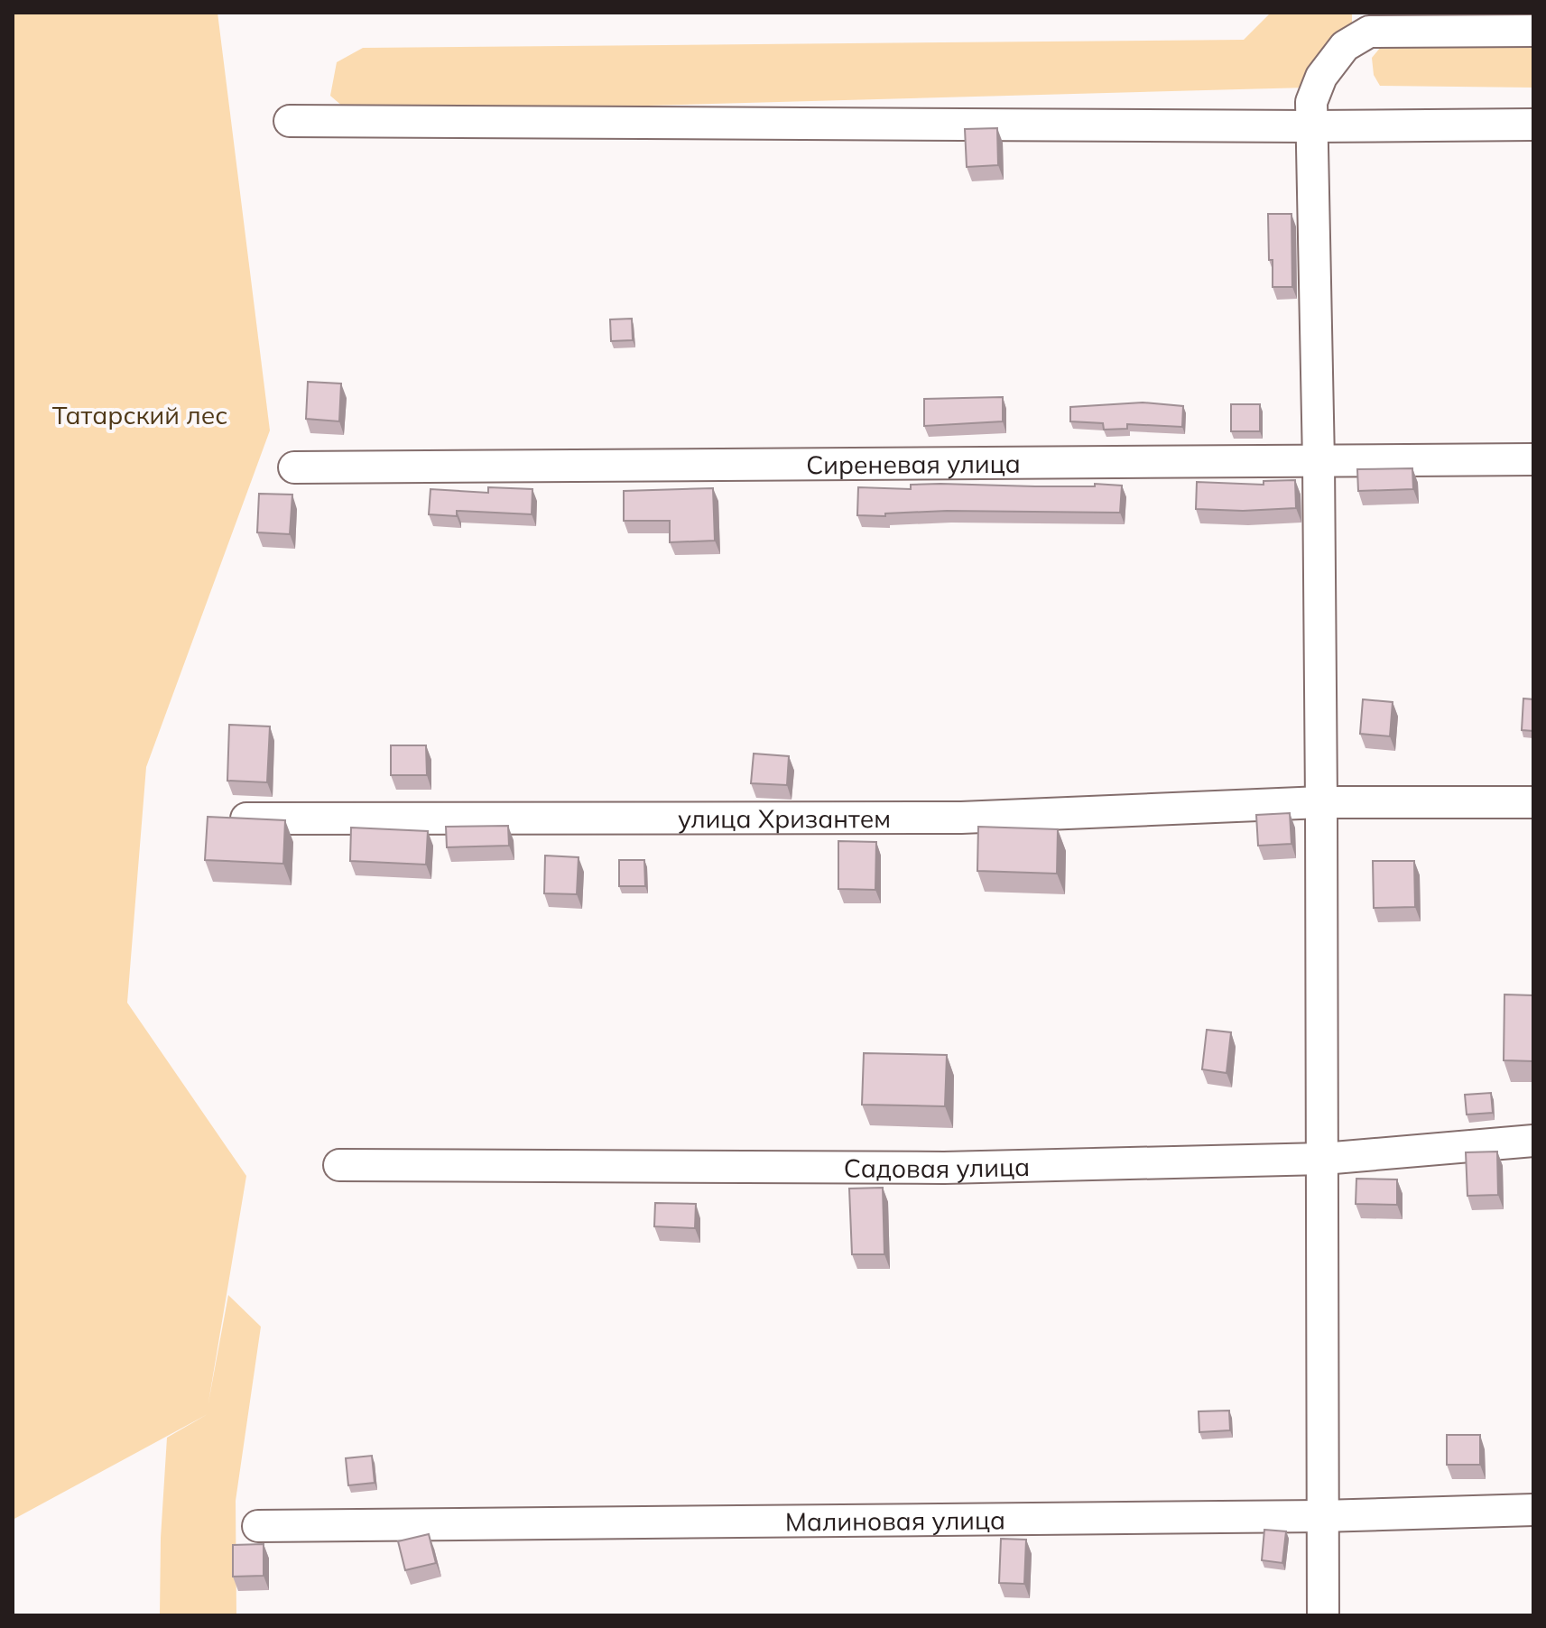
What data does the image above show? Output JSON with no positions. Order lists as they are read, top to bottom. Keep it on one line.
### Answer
{"streets":{"street":["Сиреневая улица","улица Хризантем","Садовая улица","Малиновая улица"]},"parks":["Татарский лес"]}
